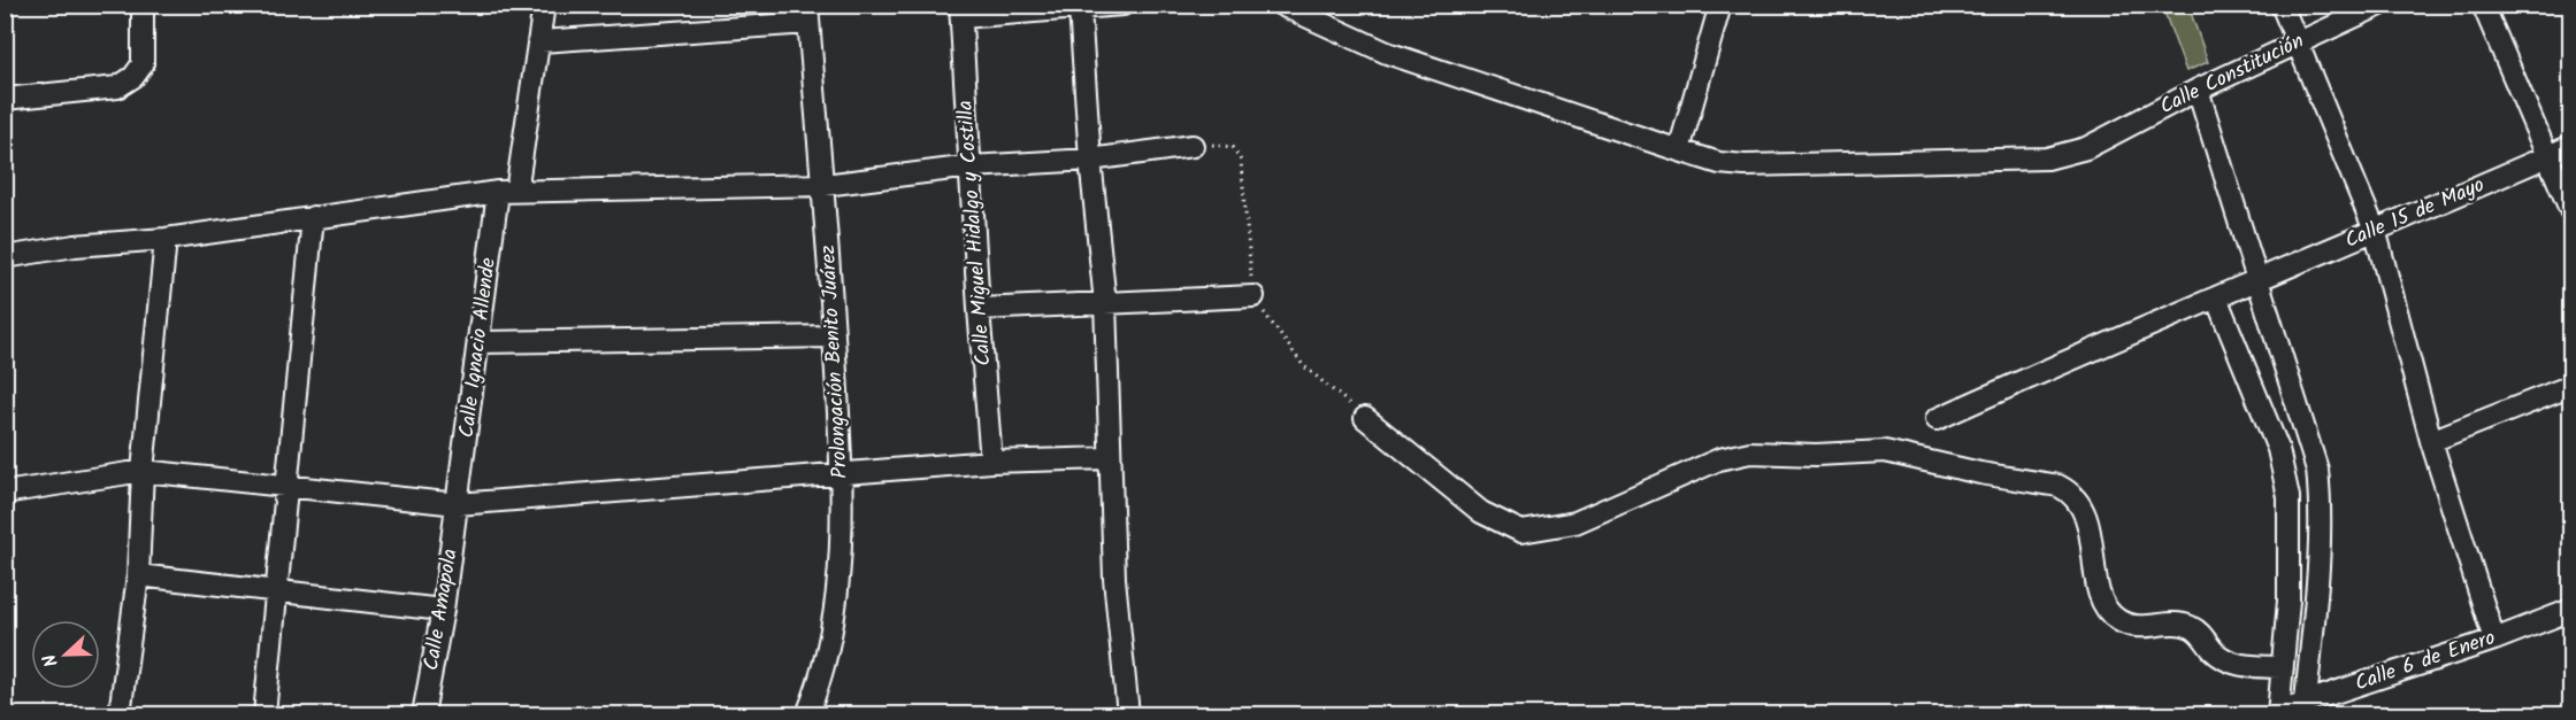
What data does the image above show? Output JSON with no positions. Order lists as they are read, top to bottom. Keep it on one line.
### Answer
{"streets":{"street":["Calle Constitución","Calle 15 de Mayo","Calle Miguel Hidalgo y Costilla","Calle Ignacio Allende","Prolongación Benito Juárez","Calle Amapola","Calle 6 de Enero"]},"crossings":[["Calle Ignacio Allende","Calle Amapola"]],"north":"left"}
